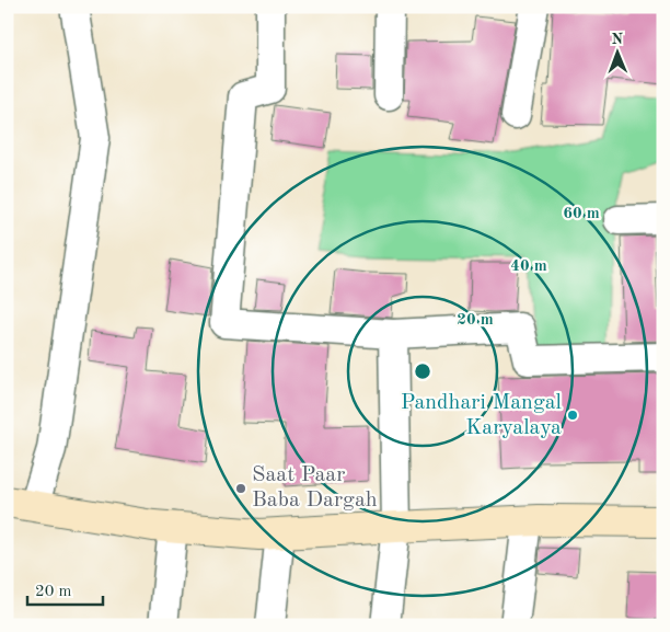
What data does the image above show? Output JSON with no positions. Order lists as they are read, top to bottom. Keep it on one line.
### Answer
{"places":["Pandhari Mangal Karyalaya","Saat Paar Baba Dargah"],"scale_bar":"20 m","north":"top","rings":["60 m","40 m","20 m"]}
